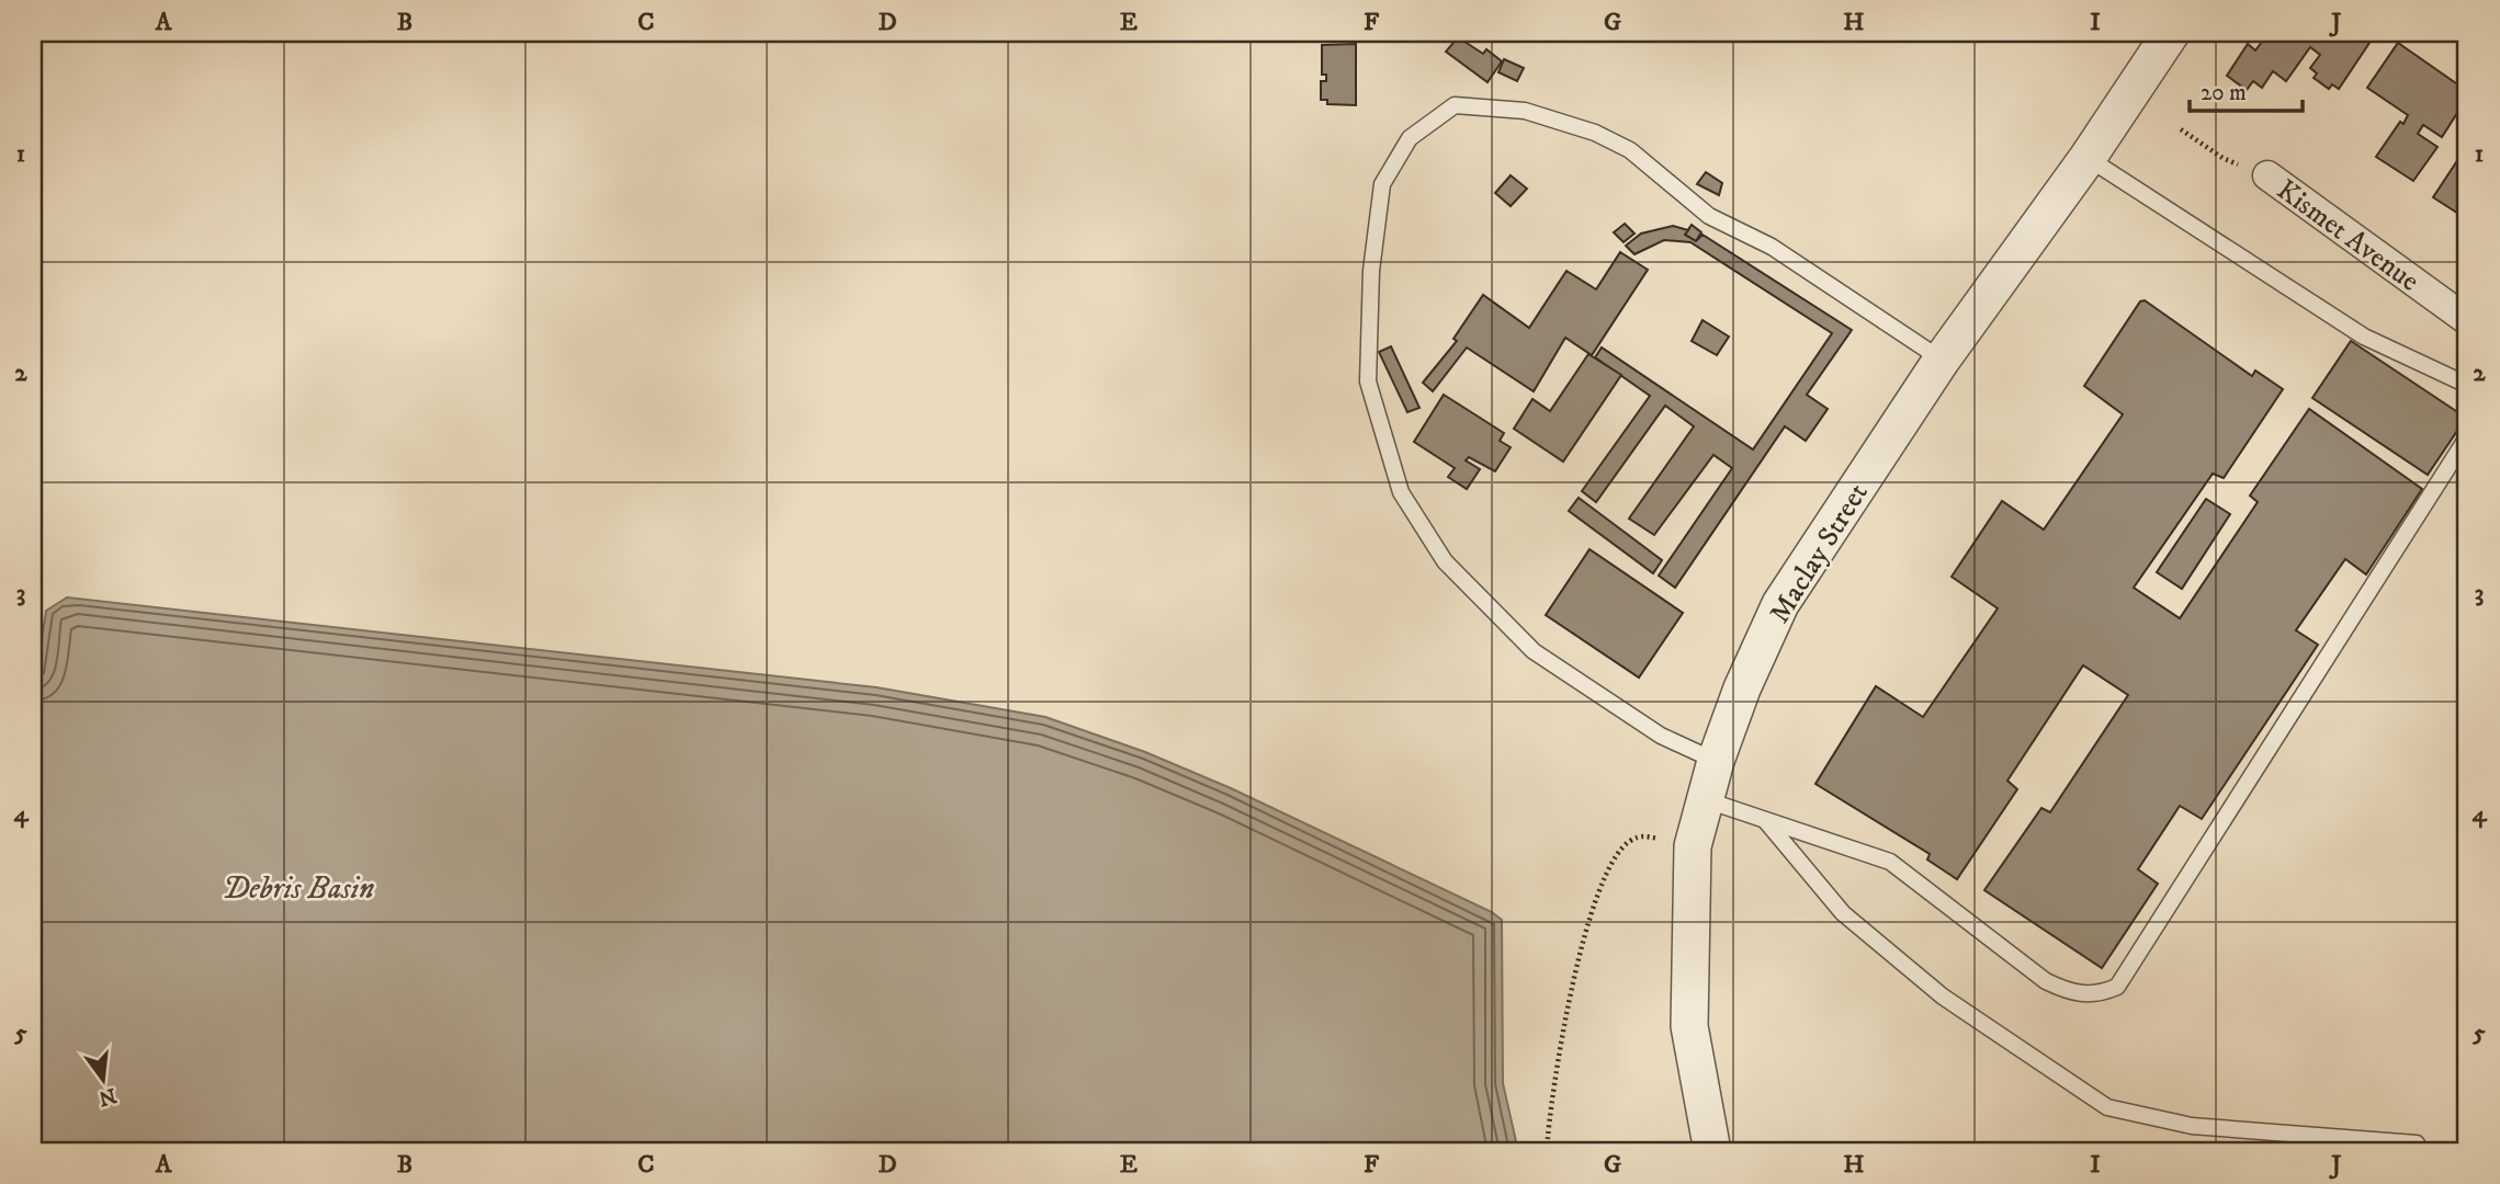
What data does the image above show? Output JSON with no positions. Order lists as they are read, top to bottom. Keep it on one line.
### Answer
{"streets":{"street":["Kismet Avenue","Maclay Street"]},"water":["Debris Basin"],"scale_bar":"20 m","north":"bottom","grid":{"columns":["A","B","C","D","E","F","G","H","I","J"],"rows":["1","2","3","4","5"]}}
